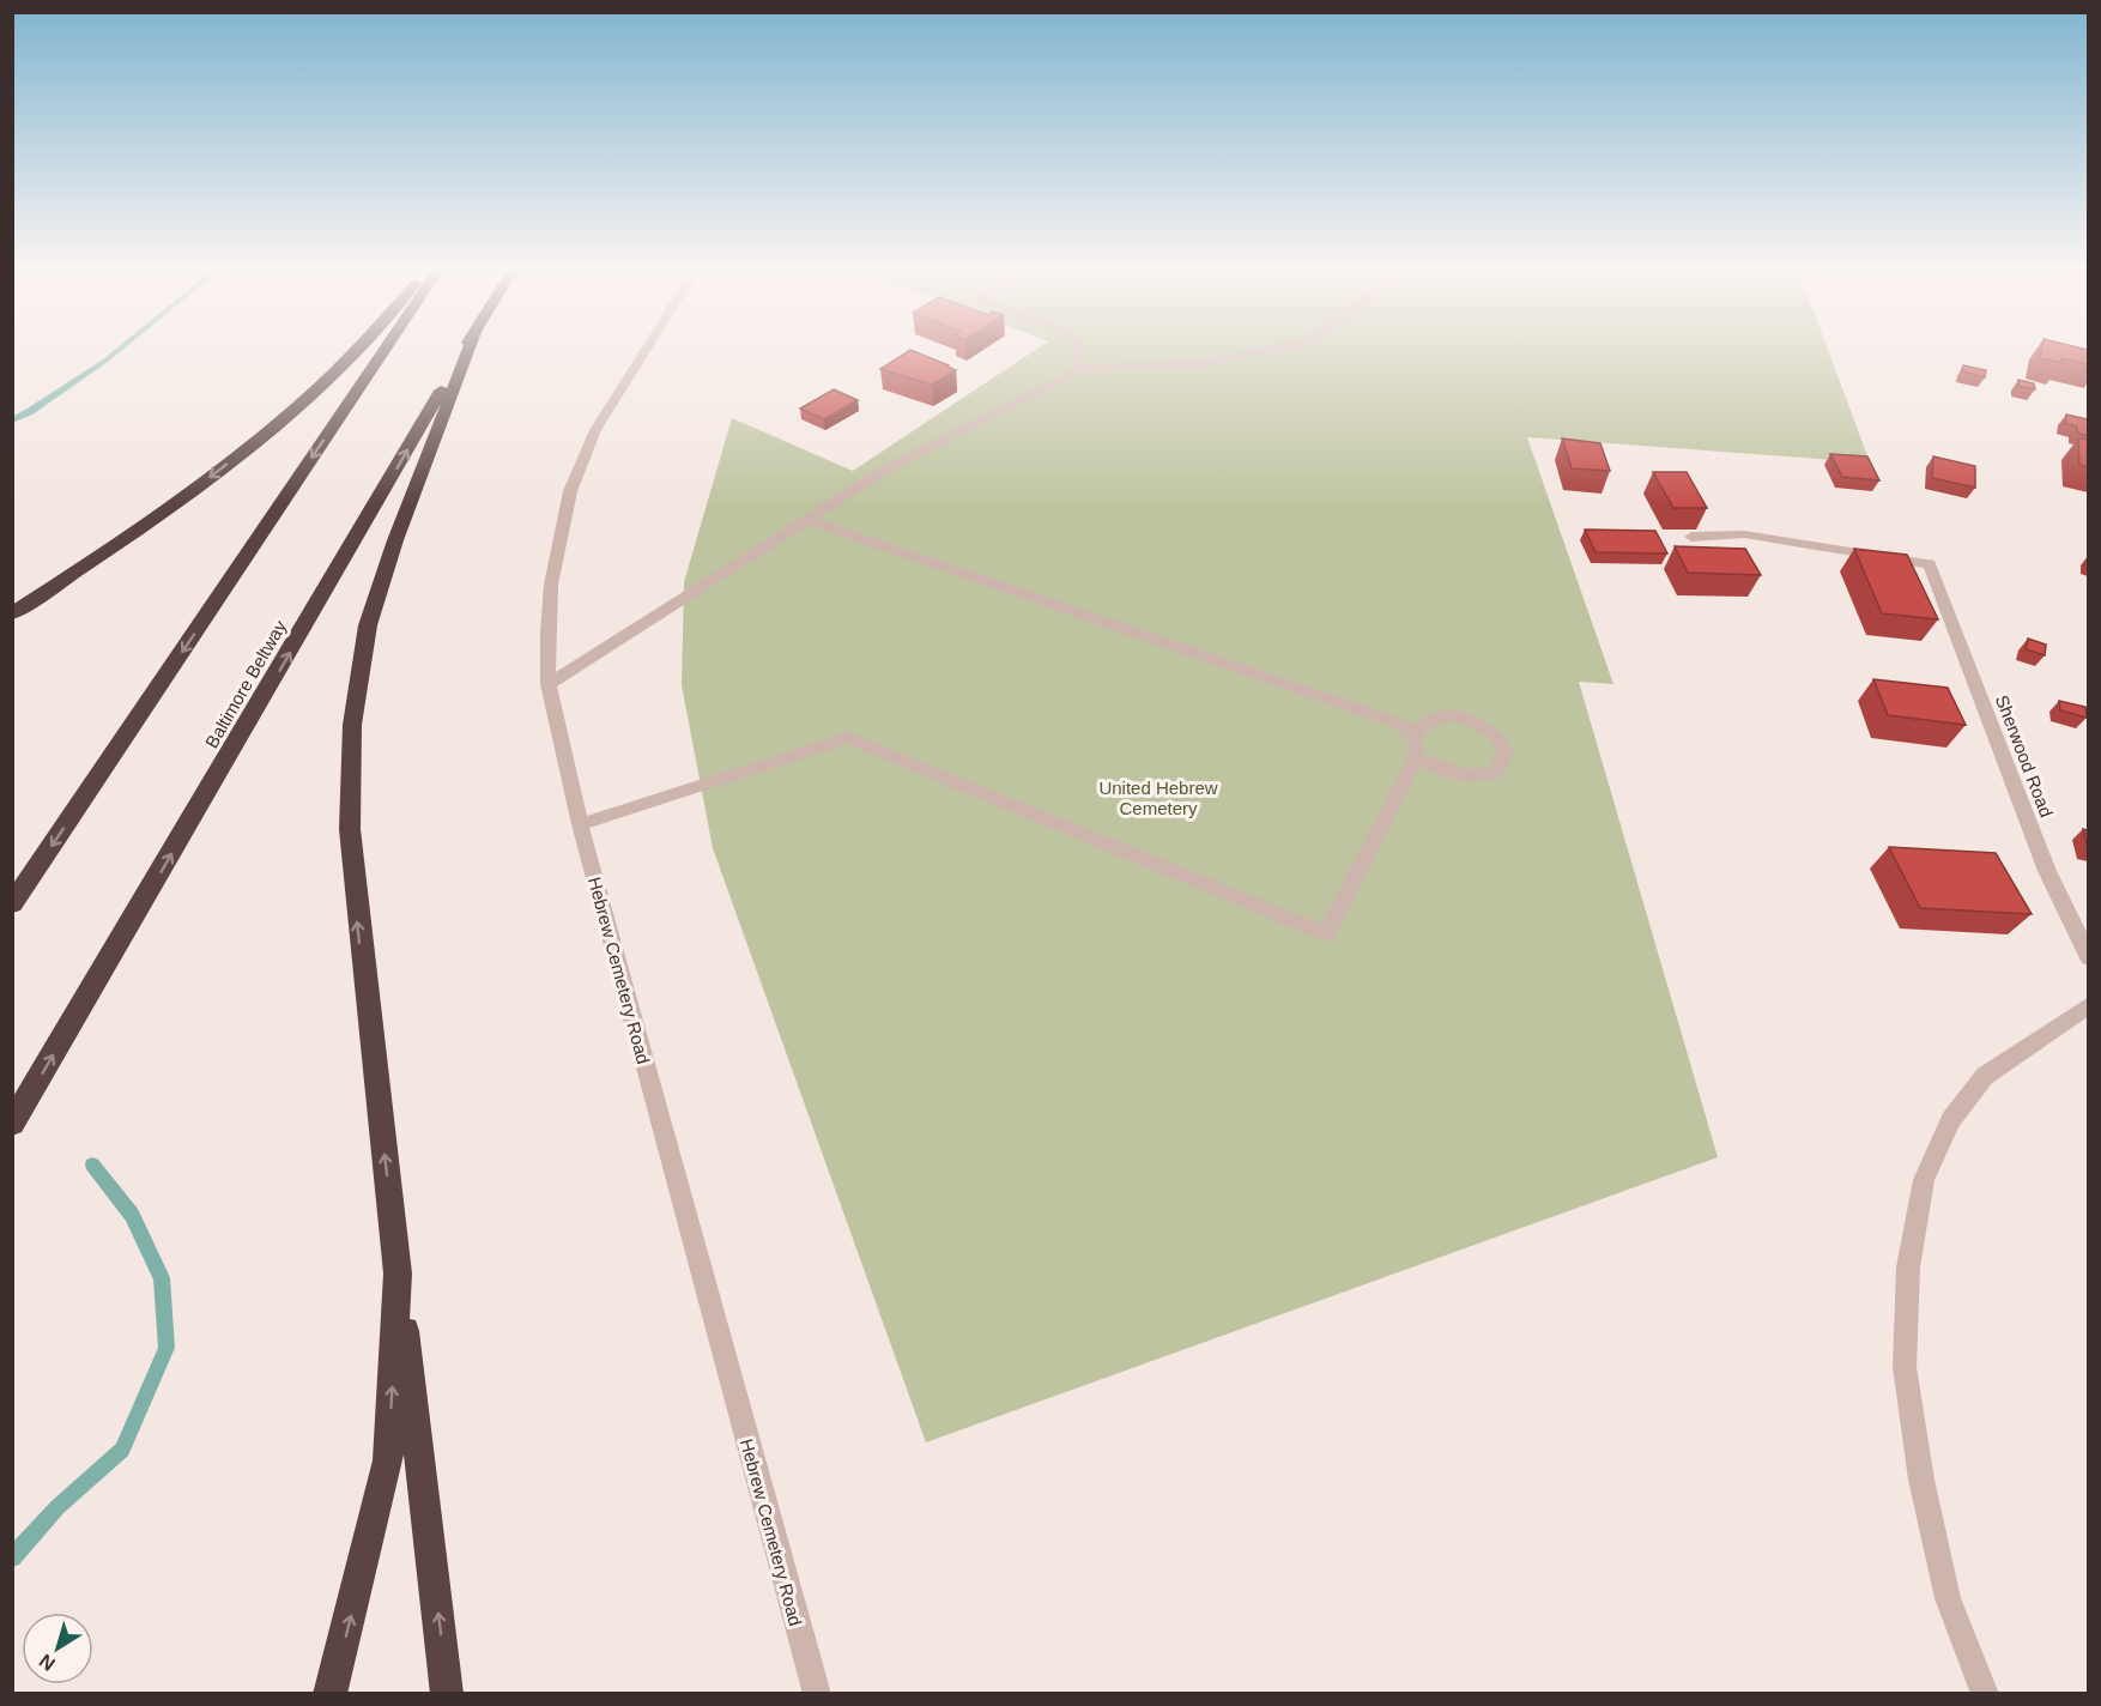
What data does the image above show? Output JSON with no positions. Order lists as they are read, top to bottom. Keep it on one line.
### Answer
{"streets":{"highway":["Baltimore Beltway"],"street":["Sherwood Road","Hebrew Cemetery Road"]},"parks":["United Hebrew Cemetery"],"north":"bottom left"}
